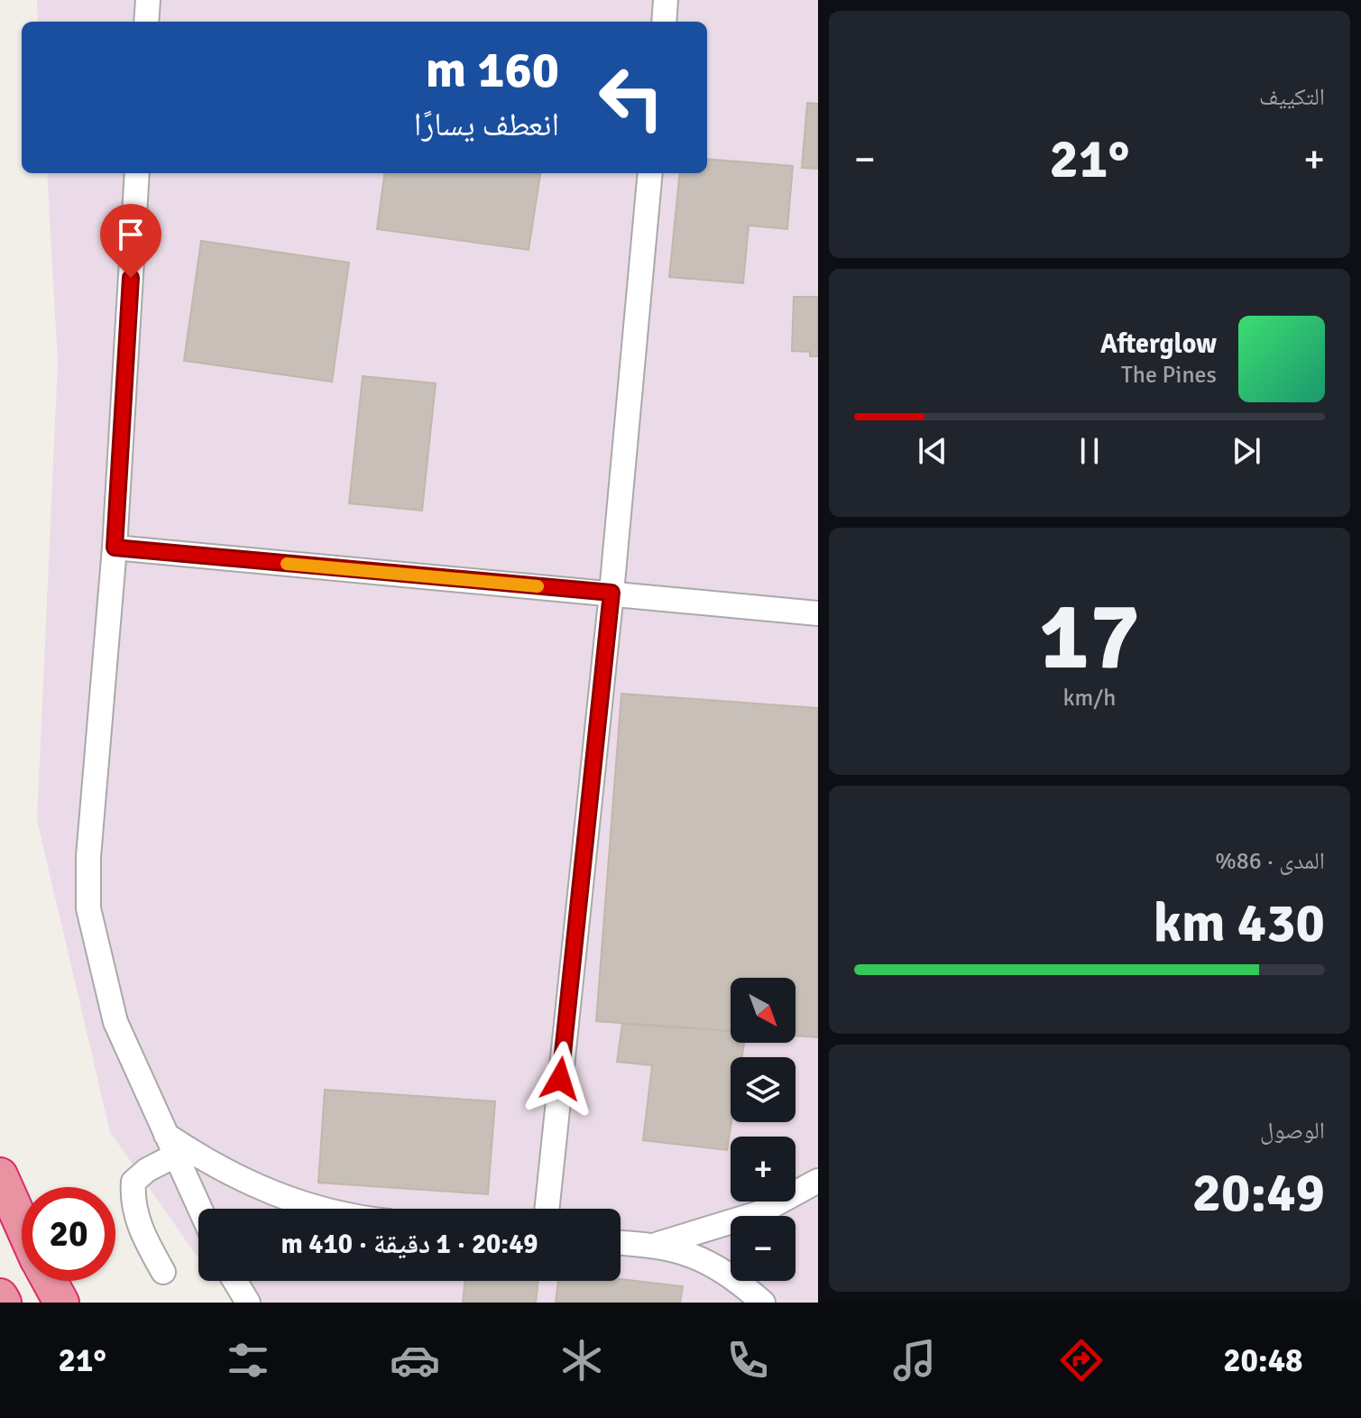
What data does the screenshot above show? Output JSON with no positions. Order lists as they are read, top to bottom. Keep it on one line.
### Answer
{"north":"bottom right","page":{"tile":["التكييف",["17","km/h"],["المدى · 86%","430 km"],["الوصول","20:49"]],"turn":["160 m","انعطف يسارًا"],"heat":["−","21°","+"],"song":["Afterglow","The Pines"],"map_buttons":["+","−"],"limit":"20","trip":"20:49 · 1 دقيقة · 410 m","tabs":["20:48","21°"]}}
